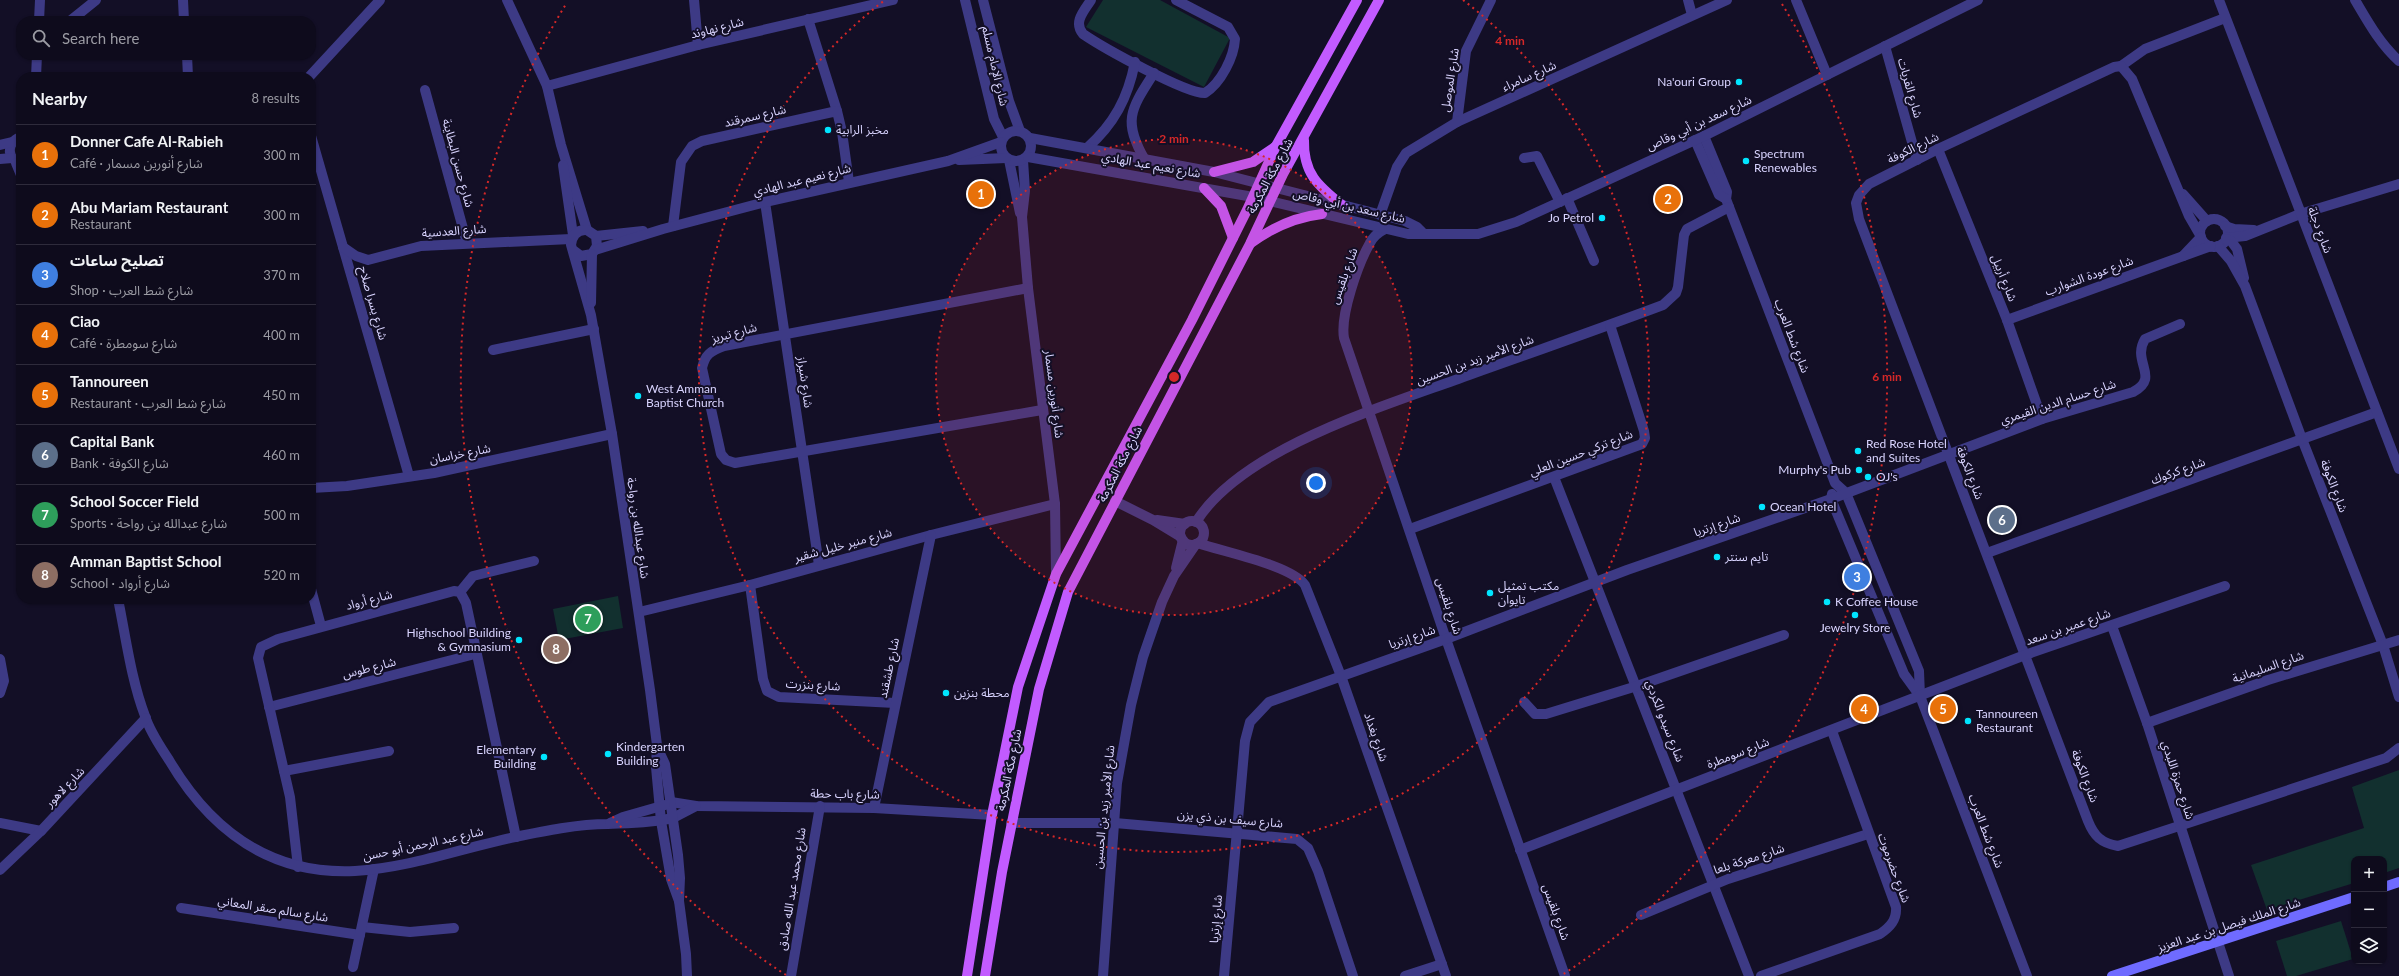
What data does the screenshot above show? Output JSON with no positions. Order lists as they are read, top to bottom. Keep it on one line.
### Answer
{"streets":{"main road":["شارع مكة المكرمة","شارع الملك فيصل بن عبد العزيز"],"street":["شارع نهاوند","شارع الإمام مسلم","شارع سامراء","شارع الموصل","شارع القريات","شارع سمرقند","شارع سعد بن أبي وقاص","شارع الكوفة","شارع حسن البطاينة","شارع نعيم عبد الهادي","شارع دجلة","شارع العدسية","شارع بلقيس","شارع عودة الشوارب","شارع أربيل","شارع يسرا صلاح","شارع تبريز","شارع شط العرب","شارع الأمير زيد بن الحسين","شارع شيراز","شارع أنورين مسمار","شارع حسام الدين القيمري","شارع تركي حسين العلي","شارع خراسان","شارع كركوك","شارع إرتريا","شارع عبدالله بن رواحة","شارع منير خليل شقير","شارع أرواد","شارع عمير بن سعد","شارع السليمانية","شارع طوس","شارع طشقند","شارع بنزرت","شارع سيدو الكردي","شارع بغداد","شارع سومطرة","شارع حمزة اللبدي","شارع لاهور","شارع باب حطة","شارع سيف بن ذي يزن","شارع عبد الرحمن أبو حسن","شارع معركة بلعا","شارع حضرموت","شارع محمد عبد الله صادق","شارع سالم صقر المعاني"]},"crossings":[["شارع الإمام مسلم","شارع نعيم عبد الهادي"],["شارع الإمام مسلم","شارع أنورين مسمار"],["شارع سامراء","شارع الموصل"],["شارع سامراء","شارع سعد بن أبي وقاص"],["شارع القريات","شارع سعد بن أبي وقاص"],["شارع القريات","شارع الكوفة"],["شارع سمرقند","شارع نعيم عبد الهادي"],["شارع سعد بن أبي وقاص","شارع نعيم عبد الهادي"],["شارع سعد بن أبي وقاص","شارع مكة المكرمة"],["شارع سعد بن أبي وقاص","شارع بلقيس"],["شارع سعد بن أبي وقاص","شارع شط العرب"],["شارع الكوفة","شارع دجلة"],["شارع الكوفة","شارع عودة الشوارب"],["شارع الكوفة","شارع أربيل"],["شارع الكوفة","شارع حسام الدين القيمري"],["شارع الكوفة","شارع كركوك"],["شارع الكوفة","شارع عمير بن سعد"],["شارع الكوفة","شارع السليمانية"],["شارع الكوفة","شارع حمزة اللبدي"],["شارع حسن البطاينة","شارع العدسية"],["شارع نعيم عبد الهادي","شارع مكة المكرمة"],["شارع نعيم عبد الهادي","شارع العدسية"],["شارع نعيم عبد الهادي","شارع شيراز"],["شارع نعيم عبد الهادي","شارع أنورين مسمار"],["شارع نعيم عبد الهادي","شارع عبدالله بن رواحة"],["شارع مكة المكرمة","شارع أنورين مسمار"],["شارع مكة المكرمة","شارع باب حطة"],["شارع مكة المكرمة","شارع سيف بن ذي يزن"],["شارع دجلة","شارع كركوك"],["شارع العدسية","شارع يسرا صلاح"],["شارع العدسية","شارع عبدالله بن رواحة"],["شارع بلقيس","شارع الأمير زيد بن الحسين"],["شارع بلقيس","شارع تركي حسين العلي"],["شارع بلقيس","شارع إرتريا"],["شارع بلقيس","شارع سومطرة"],["شارع عودة الشوارب","شارع أربيل"],["شارع أربيل","شارع حسام الدين القيمري"],["شارع يسرا صلاح","شارع خراسان"],["شارع تبريز","شارع شيراز"],["شارع تبريز","شارع أنورين مسمار"],["شارع شط العرب","شارع الأمير زيد بن الحسين"],["شارع شط العرب","شارع حسام الدين القيمري"],["شارع شط العرب","شارع إرتريا"],["شارع شط العرب","شارع عمير بن سعد"],["شارع شط العرب","شارع سومطرة"],["شارع الأمير زيد بن الحسين","شارع تركي حسين العلي"],["شارع الأمير زيد بن الحسين","شارع بغداد"],["شارع الأمير زيد بن الحسين","شارع سيف بن ذي يزن"],["شارع شيراز","شارع منير خليل شقير"],["شارع أنورين مسمار","شارع منير خليل شقير"],["شارع حسام الدين القيمري","شارع إرتريا"],["شارع تركي حسين العلي","شارع سيدو الكردي"],["شارع خراسان","شارع عبدالله بن رواحة"],["شارع إرتريا","شارع سيدو الكردي"],["شارع إرتريا","شارع بغداد"],["شارع إرتريا","شارع سيف بن ذي يزن"],["شارع عبدالله بن رواحة","شارع منير خليل شقير"],["شارع عبدالله بن رواحة","شارع باب حطة"],["شارع عبدالله بن رواحة","شارع عبد الرحمن أبو حسن"],["شارع منير خليل شقير","شارع طشقند"],["شارع منير خليل شقير","شارع بنزرت"],["شارع أرواد","شارع طوس"],["شارع أرواد","شارع عبد الرحمن أبو حسن"],["شارع عمير بن سعد","شارع سومطرة"],["شارع عمير بن سعد","شارع حمزة اللبدي"],["شارع السليمانية","شارع حمزة اللبدي"],["شارع طشقند","شارع بنزرت"],["شارع طشقند","شارع باب حطة"],["شارع سيدو الكردي","شارع سومطرة"],["شارع سيدو الكردي","شارع معركة بلعا"],["شارع سومطرة","شارع حضرموت"],["شارع حمزة اللبدي","شارع الملك فيصل بن عبد العزيز"],["شارع لاهور","شارع عبد الرحمن أبو حسن"],["شارع باب حطة","شارع عبد الرحمن أبو حسن"],["شارع باب حطة","شارع محمد عبد الله صادق"],["شارع معركة بلعا","شارع حضرموت"]],"places":["Na'ouri Group","مخبز الرابية","Spectrum Renewables","Jo Petrol","West Amman Baptist Church","Red Rose Hotel and Suites","Murphy's Pub","OJ's","Ocean Hotel","تايم سنتر","مكتب تمثيل تايوان","K Coffee House","Jewelry Store","Highschool Building & Gymnasium","محطة بنزين","Tannoureen Restaurant","Kindergarten Building","Elementary Building"],"page":{"search":"Search here","heading":["Nearby","8 results"],"list":[{"mark":"1","name":"Donner Cafe Al-Rabieh","note":"Café · شارع أنورين مسمار","value":"300 m"},{"mark":"2","name":"Abu Mariam Restaurant","note":"Restaurant","value":"300 m"},{"mark":"3","name":"تصليح ساعات","note":"Shop · شارع شط العرب","value":"370 m"},{"mark":"4","name":"Ciao","note":"Café · شارع سومطرة","value":"400 m"},{"mark":"5","name":"Tannoureen","note":"Restaurant · شارع شط العرب","value":"450 m"},{"mark":"6","name":"Capital Bank","note":"Bank · شارع الكوفة","value":"460 m"},{"mark":"7","name":"School Soccer Field","note":"Sports · شارع عبدالله بن رواحة","value":"500 m"},{"mark":"8","name":"Amman Baptist School","note":"School · شارع أرواد","value":"520 m"}],"pins":["1","2","6","3","7","8","4","5"],"map_buttons":["+","−"]},"rings":["4 min","2 min","6 min"]}
